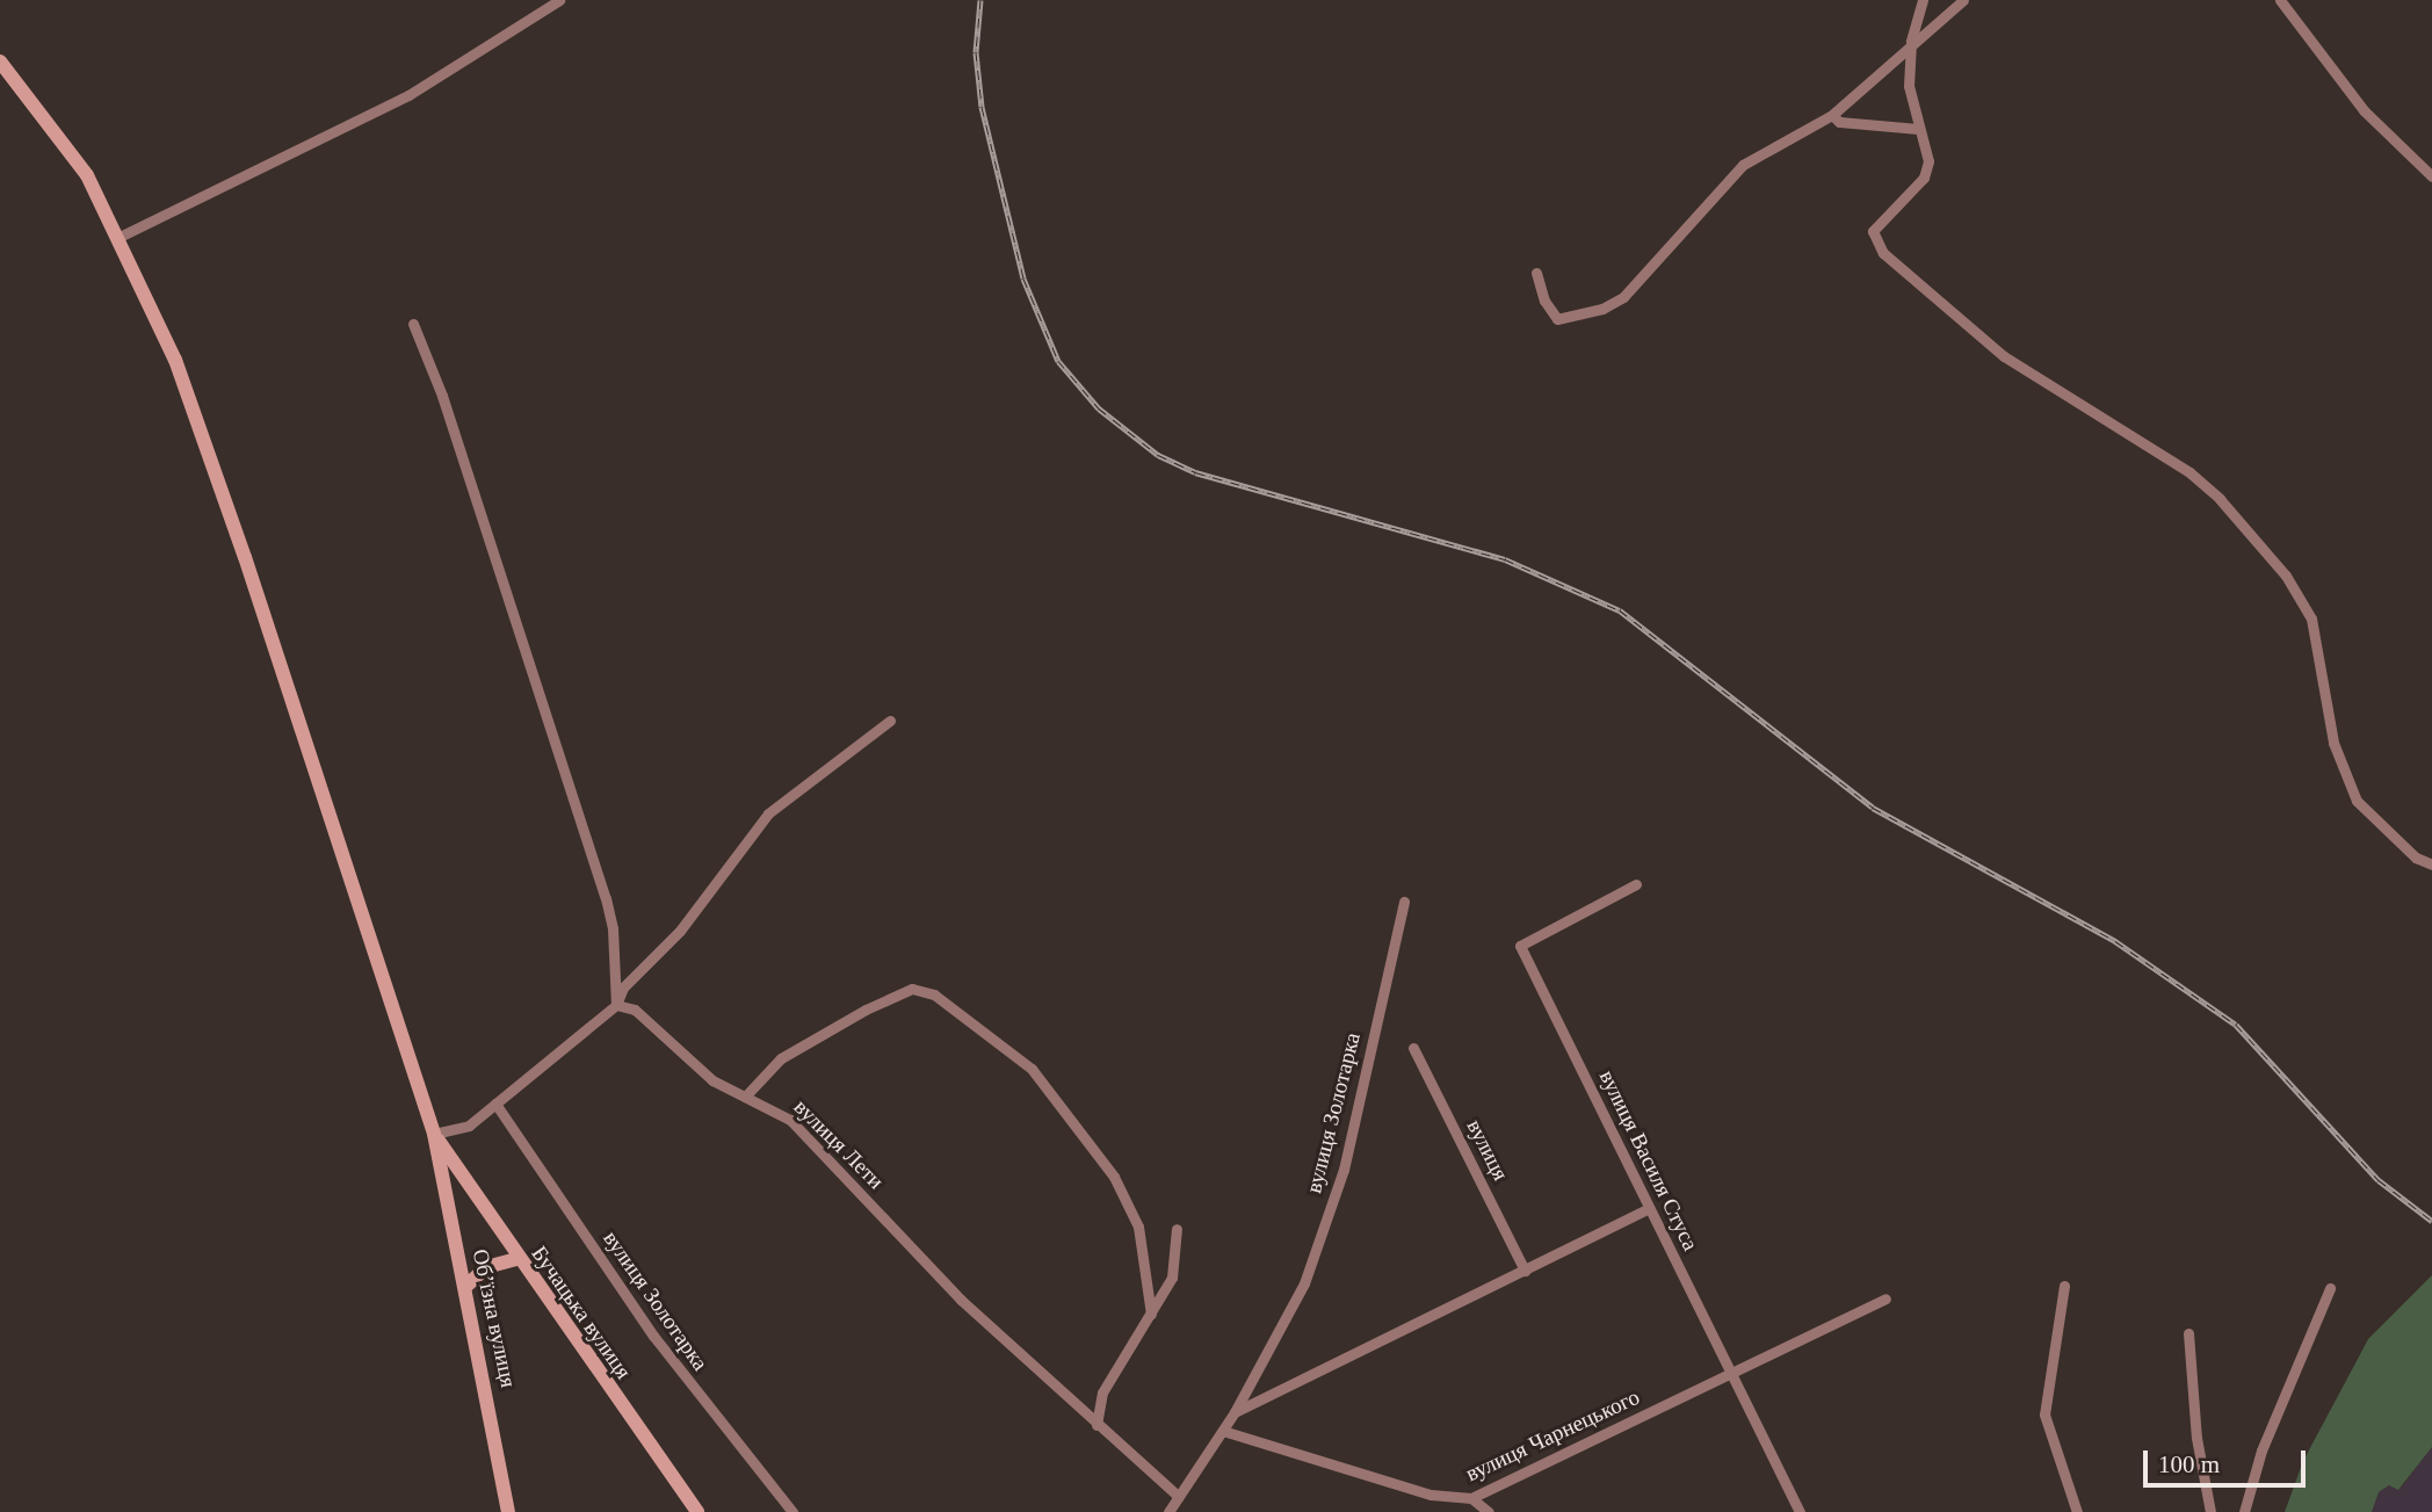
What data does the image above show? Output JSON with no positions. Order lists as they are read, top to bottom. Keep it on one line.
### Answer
{"streets":{"main road":["Бучацька вулиця","Обʼїзна вулиця"],"street":["вулиця Золотарка","вулиця Лети","вулиця","вулиця Василя Стуса","вулиця Чарнецького"]},"crossings":[["вулиця Золотарка","вулиця Лети"],["вулиця Золотарка","вулиця Чарнецького"],["вулиця Василя Стуса","вулиця Чарнецького"],["Бучацька вулиця","Обʼїзна вулиця"]],"scale_bar":"100 m"}
